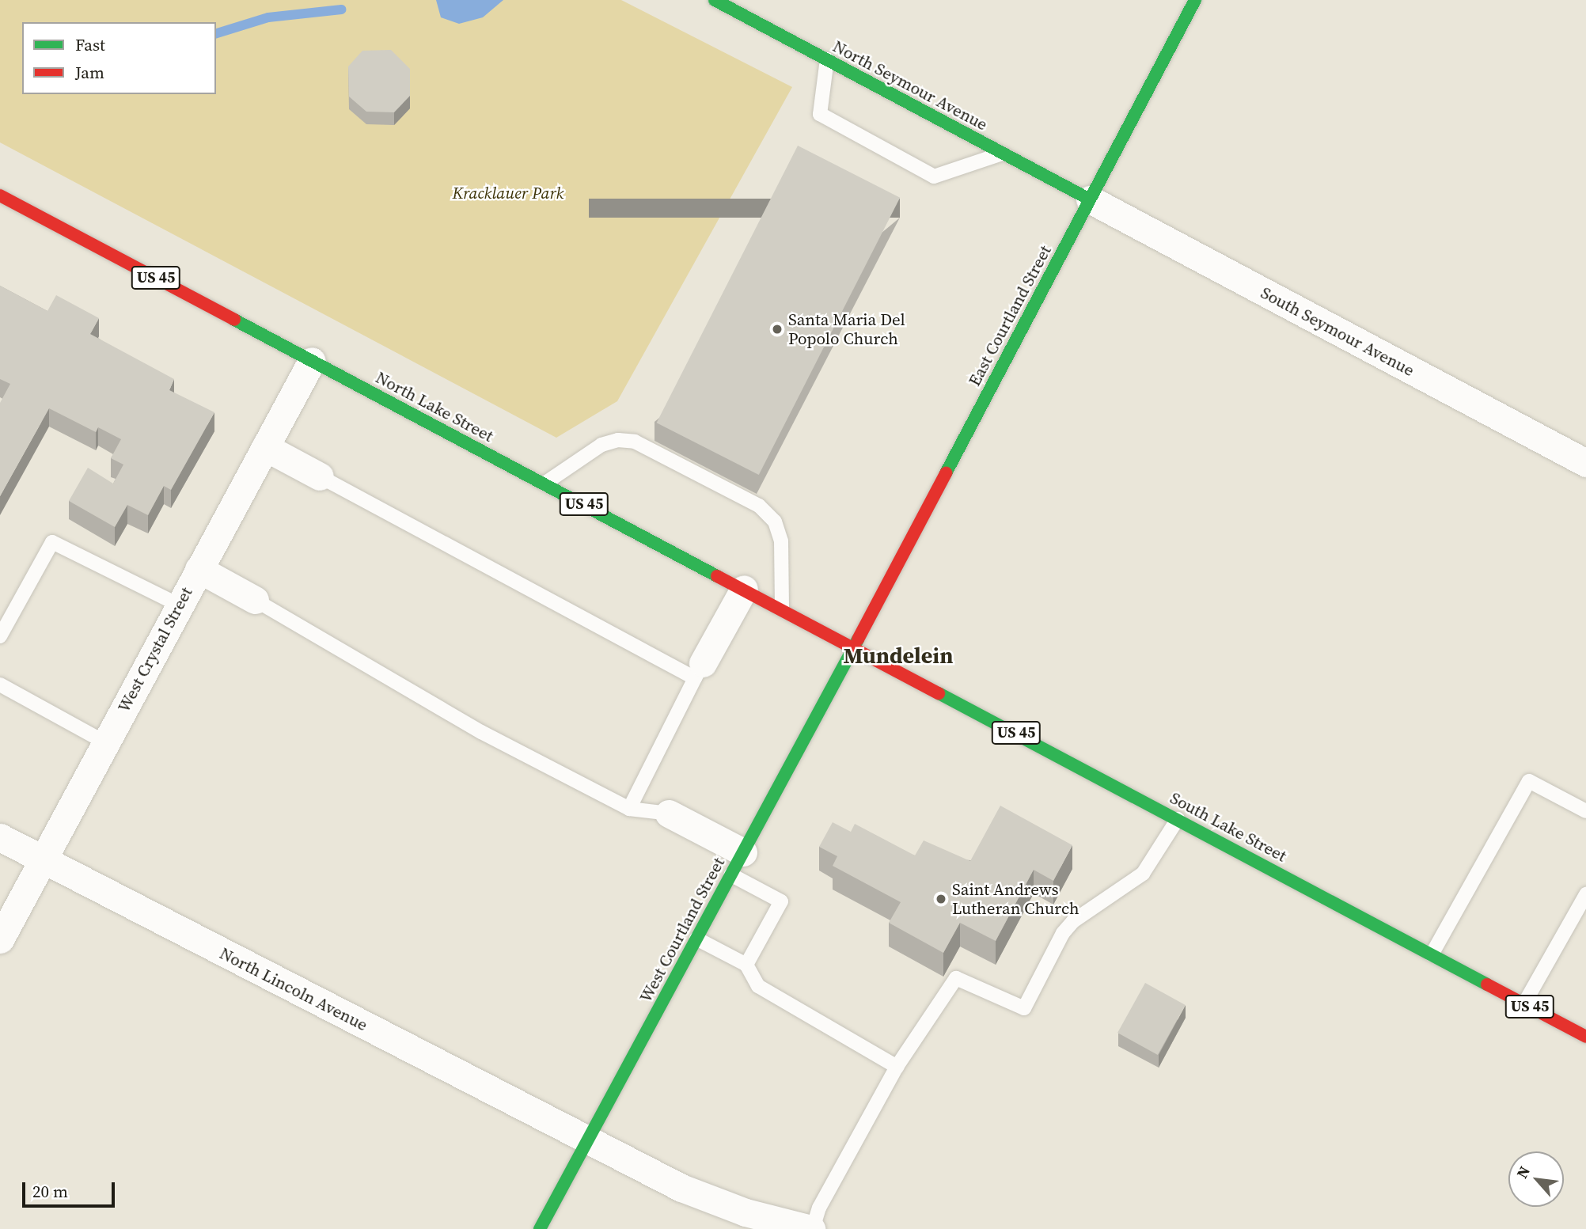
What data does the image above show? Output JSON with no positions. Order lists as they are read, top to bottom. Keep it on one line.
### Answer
{"streets":{"main road":["North Seymour Avenue","US 45","East Courtland Street","North Lake Street","South Lake Street","West Courtland Street"],"street":["South Seymour Avenue","West Crystal Street","North Lincoln Avenue"]},"crossings":[["North Seymour Avenue","East Courtland Street"],["North Seymour Avenue","South Seymour Avenue"],["East Courtland Street","South Seymour Avenue"],["East Courtland Street","North Lake Street"],["East Courtland Street","South Lake Street"],["East Courtland Street","West Courtland Street"],["North Lake Street","West Crystal Street"],["North Lake Street","South Lake Street"],["North Lake Street","West Courtland Street"],["West Crystal Street","North Lincoln Avenue"],["South Lake Street","West Courtland Street"],["West Courtland Street","North Lincoln Avenue"]],"districts":["Mundelein"],"parks":["Kracklauer Park"],"places":["Santa Maria Del Popolo Church","Saint Andrews Lutheran Church"],"legend":["Fast","Jam"],"scale_bar":"20 m","north":"top left"}
